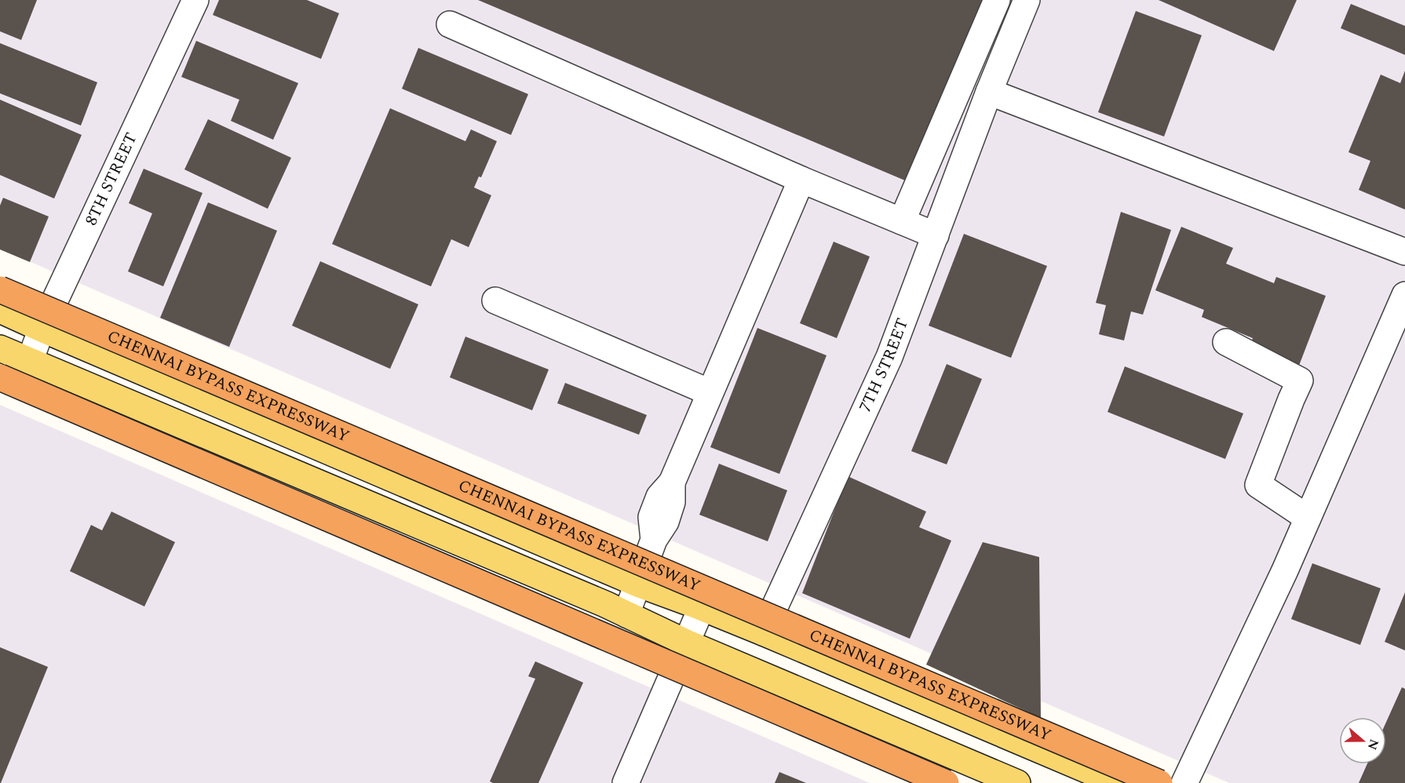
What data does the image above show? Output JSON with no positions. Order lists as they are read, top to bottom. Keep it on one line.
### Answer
{"streets":{"highway":["CHENNAI BYPASS EXPRESSWAY"],"street":["8TH STREET","7TH STREET"]},"north":"right"}
